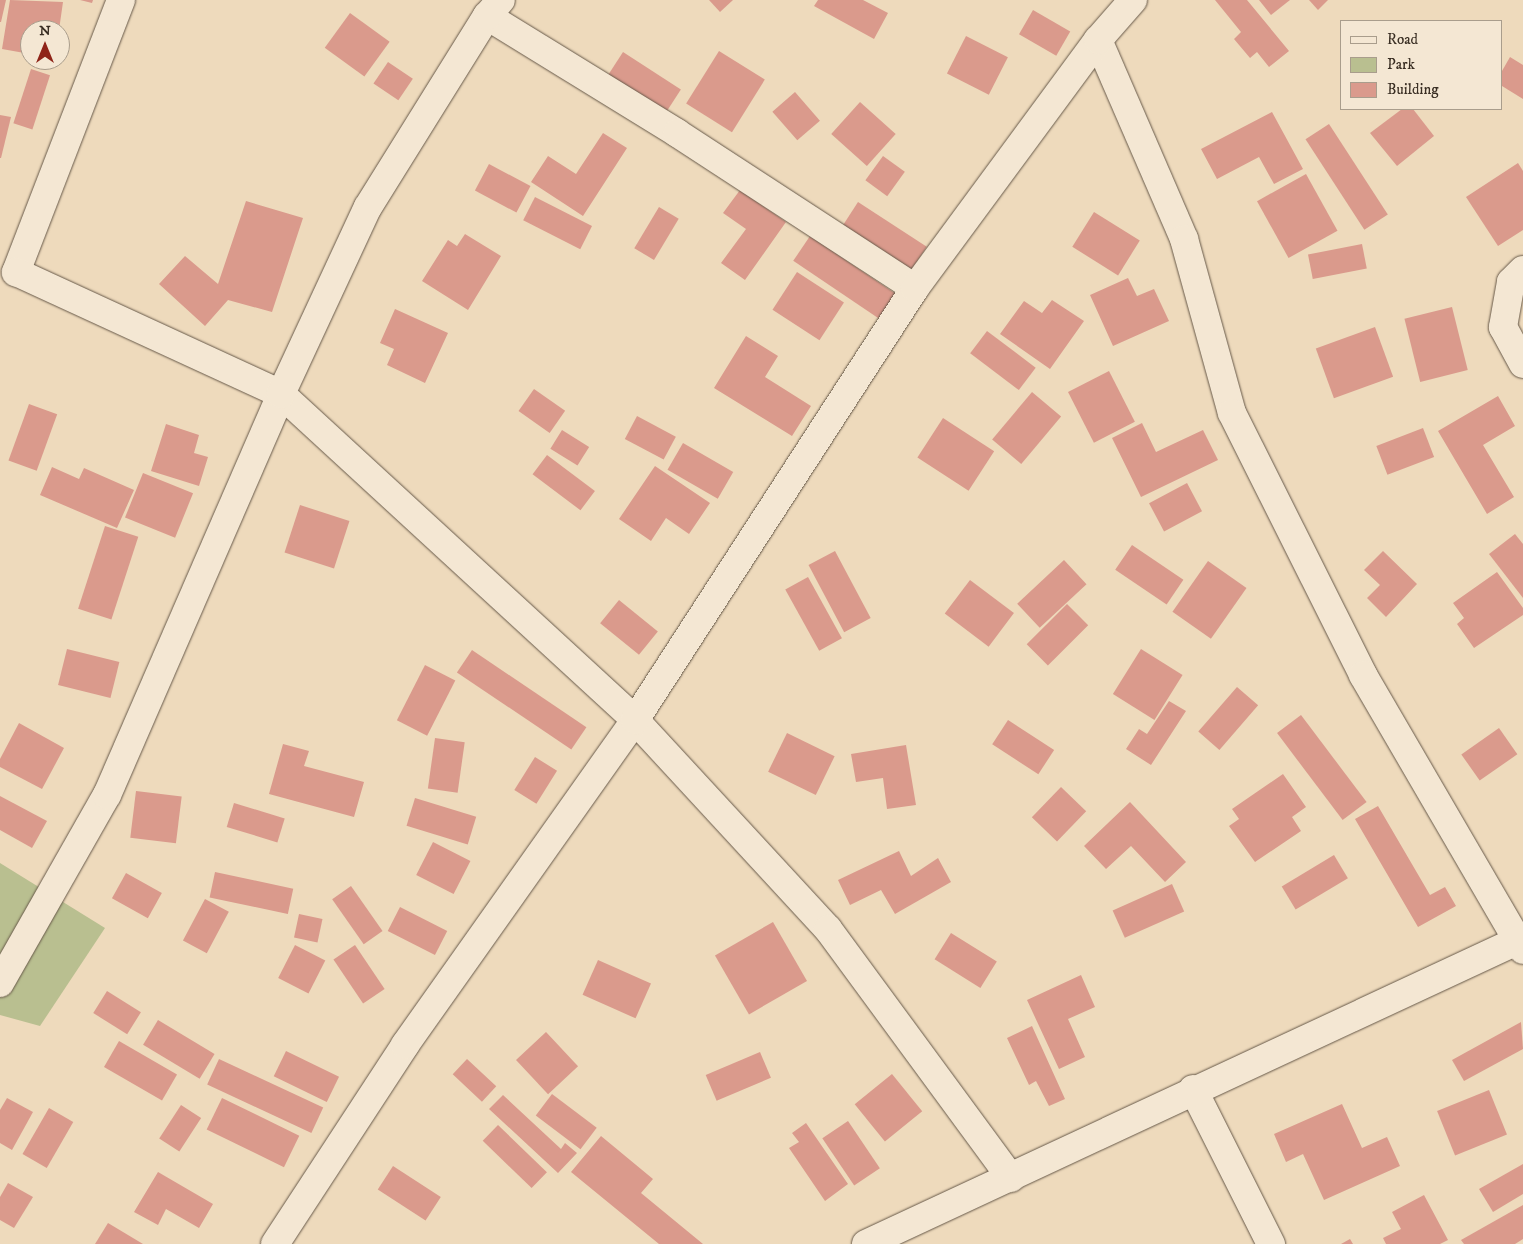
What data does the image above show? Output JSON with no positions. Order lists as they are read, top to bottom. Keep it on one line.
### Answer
{"legend":["Road","Park","Building"],"north":"top"}
